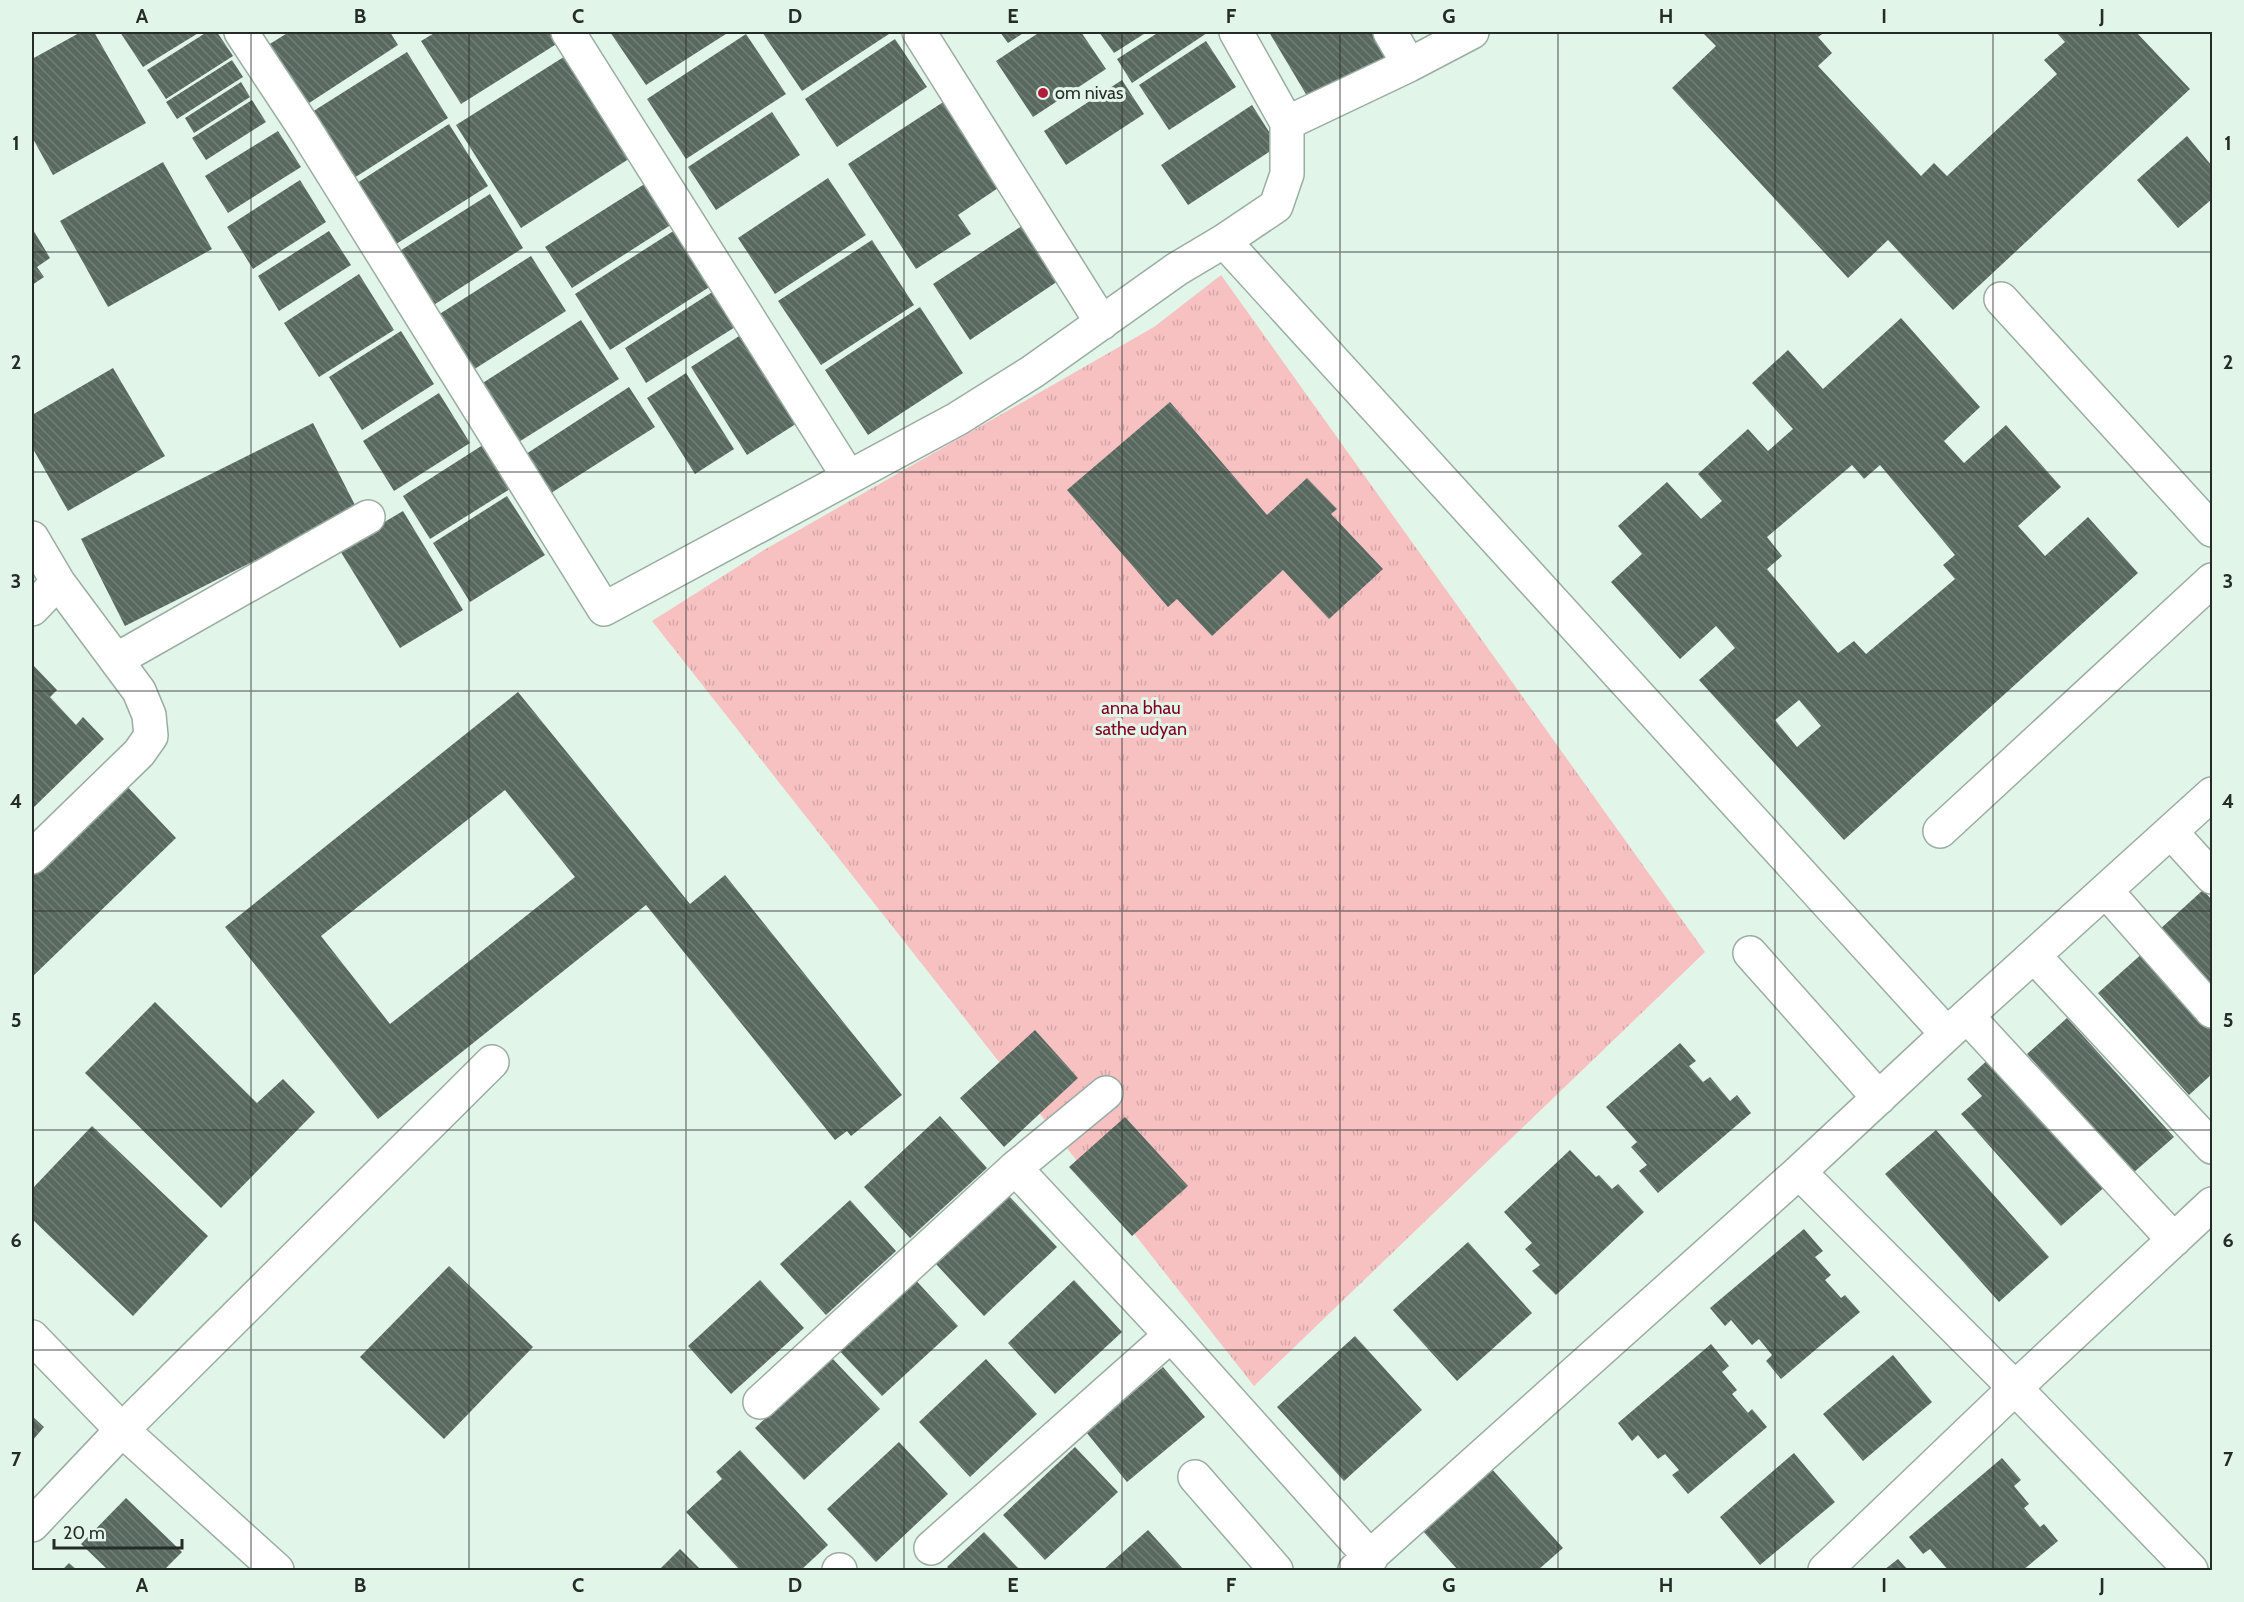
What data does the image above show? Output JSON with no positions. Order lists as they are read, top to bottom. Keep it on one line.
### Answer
{"parks":["anna bhau sathe udyan"],"places":["om nivas"],"scale_bar":"20 m","grid":{"columns":["A","B","C","D","E","F","G","H","I","J"],"rows":["1","2","3","4","5","6","7"]}}
